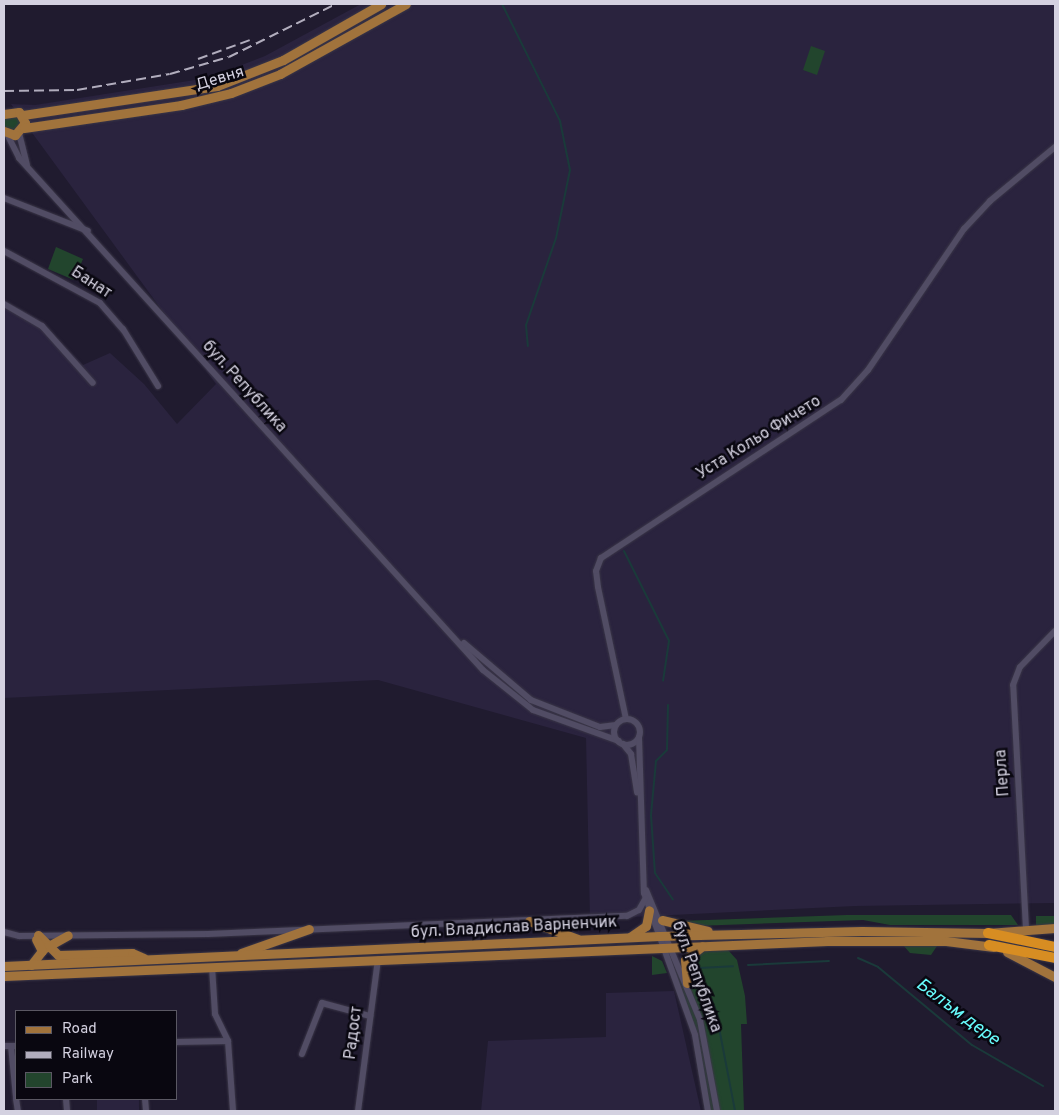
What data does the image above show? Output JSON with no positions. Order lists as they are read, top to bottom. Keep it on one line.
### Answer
{"streets":{"main road":["Девня","бул. Владислав Варненчик"],"street":["Банат","бул. Република","Уста Кольо Фичето","Перла","Радост"]},"crossings":[["Девня","бул. Република"],["бул. Република","Уста Кольо Фичето"],["бул. Република","бул. Владислав Варненчик"],["Перла","бул. Владислав Варненчик"],["бул. Владислав Варненчик","Радост"]],"water":["Балъм дере"],"legend":["Road","Railway","Park"]}
